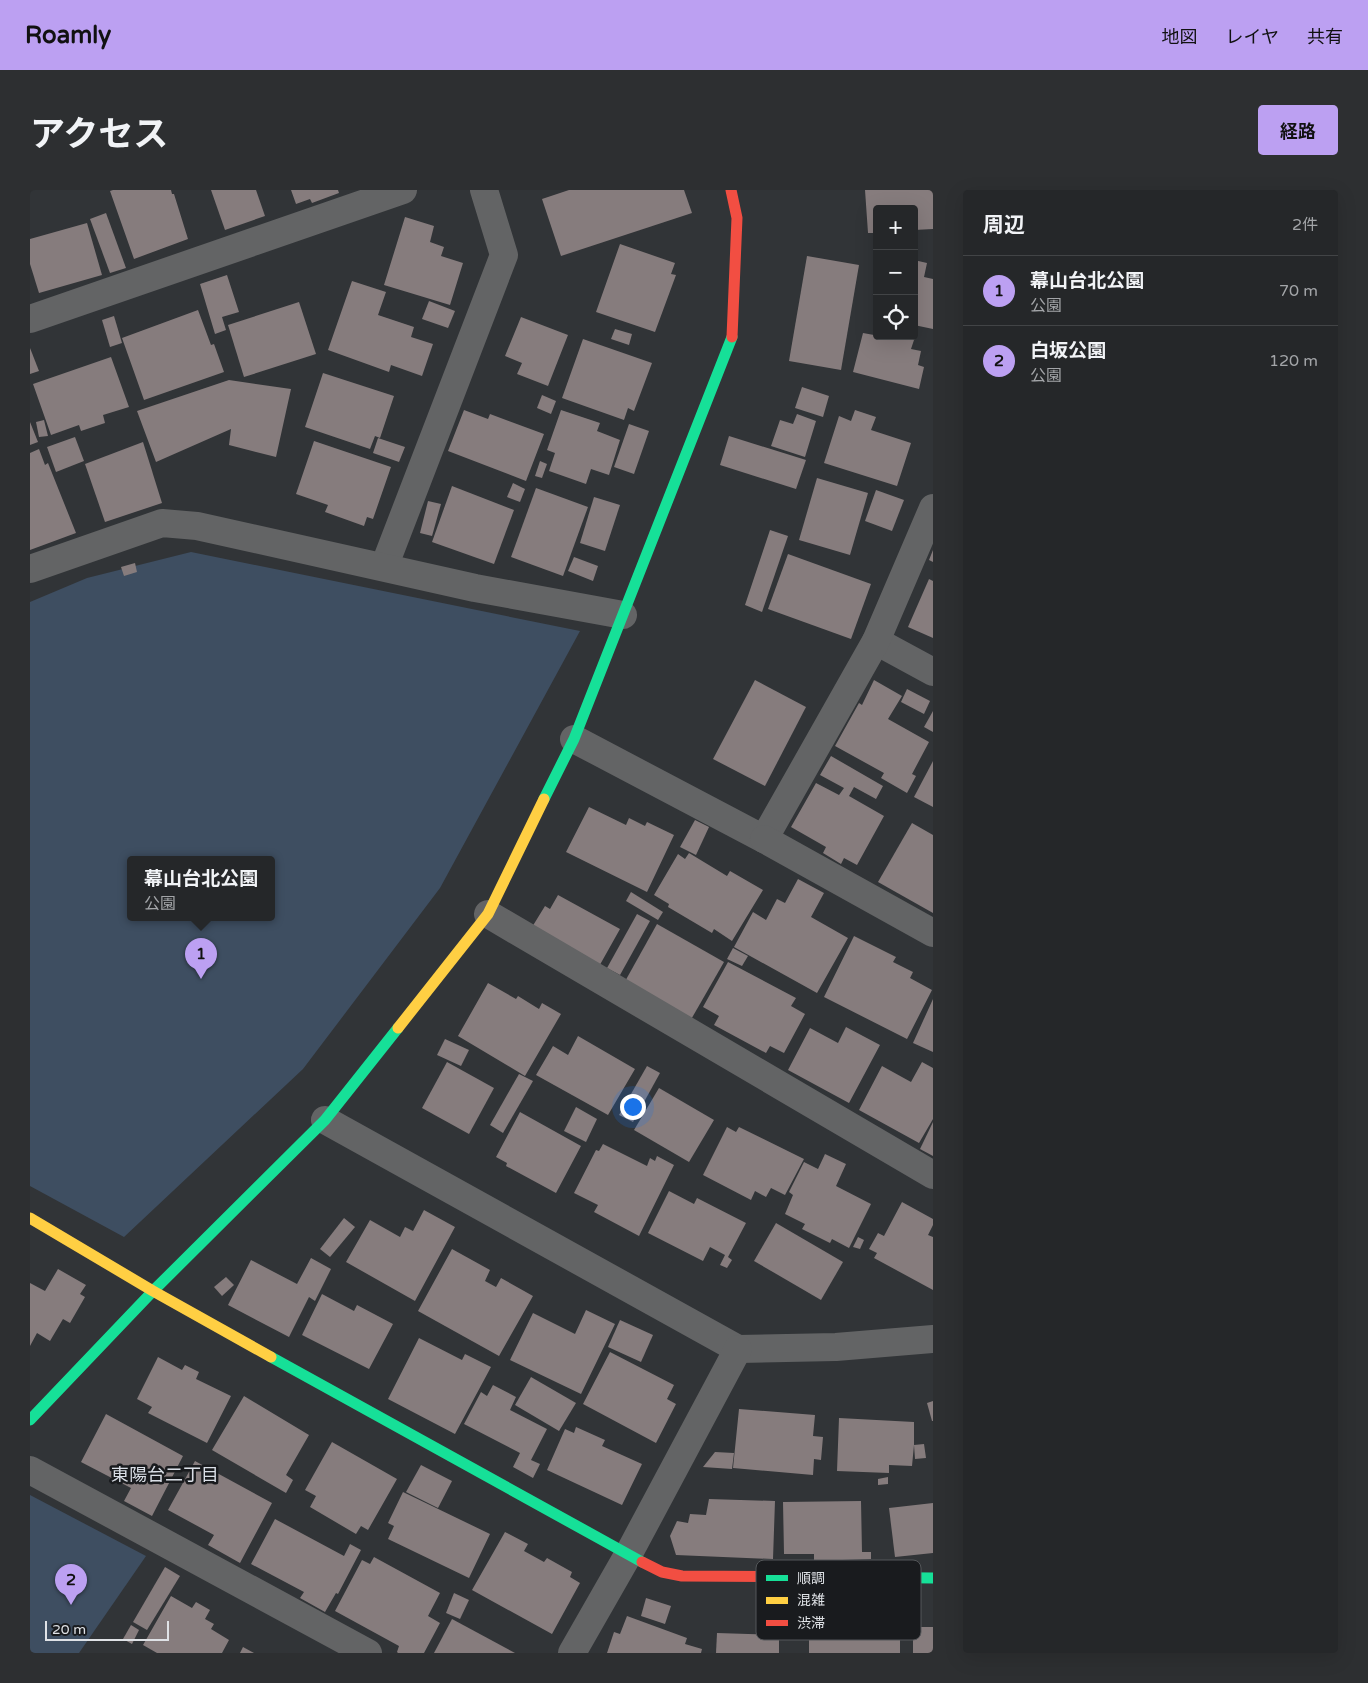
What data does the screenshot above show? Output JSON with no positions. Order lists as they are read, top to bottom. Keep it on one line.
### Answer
{"districts":["東陽台二丁目"],"legend":["順調","混雑","渋滞"],"scale_bar":"20 m","page":{"header":"Roamly","nav":["地図","レイヤ","共有"],"title":"アクセス","buttons":"経路","heading":["周辺","2件"],"map_buttons":["+","−"],"list":[{"mark":"1","name":"幕山台北公園","note":"公園","value":"70 m"},{"mark":"2","name":"白坂公園","note":"公園","value":"120 m"}],"popup":["幕山台北公園","公園"],"pins":["1","2"],"scale":"20 m"}}
